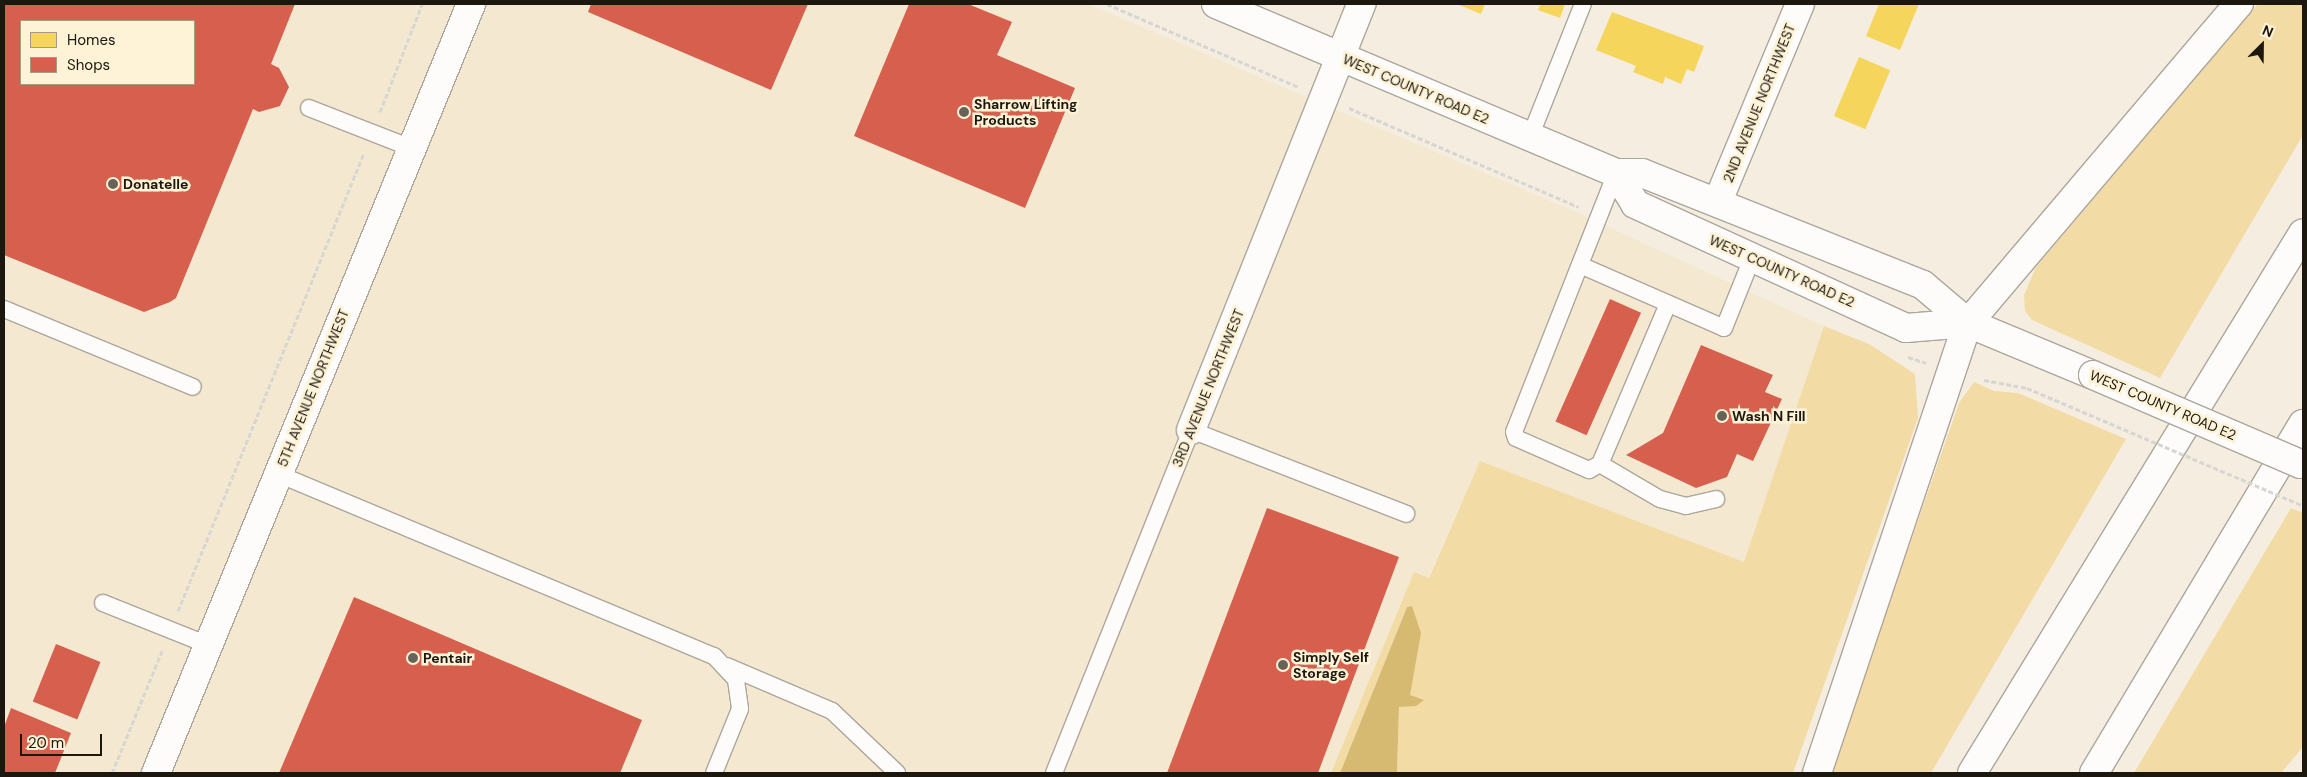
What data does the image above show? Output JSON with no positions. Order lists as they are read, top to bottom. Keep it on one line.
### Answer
{"streets":{"main road":["WEST COUNTY ROAD E2","2ND AVENUE NORTHWEST","5TH AVENUE NORTHWEST","3RD AVENUE NORTHWEST"]},"crossings":[["WEST COUNTY ROAD E2","2ND AVENUE NORTHWEST"],["WEST COUNTY ROAD E2","3RD AVENUE NORTHWEST"]],"places":["Sharrow Lifting Products","Donatelle","Wash N Fill","Pentair","Simply Self Storage"],"legend":["Homes","Shops"],"scale_bar":"20 m","north":"top right"}
